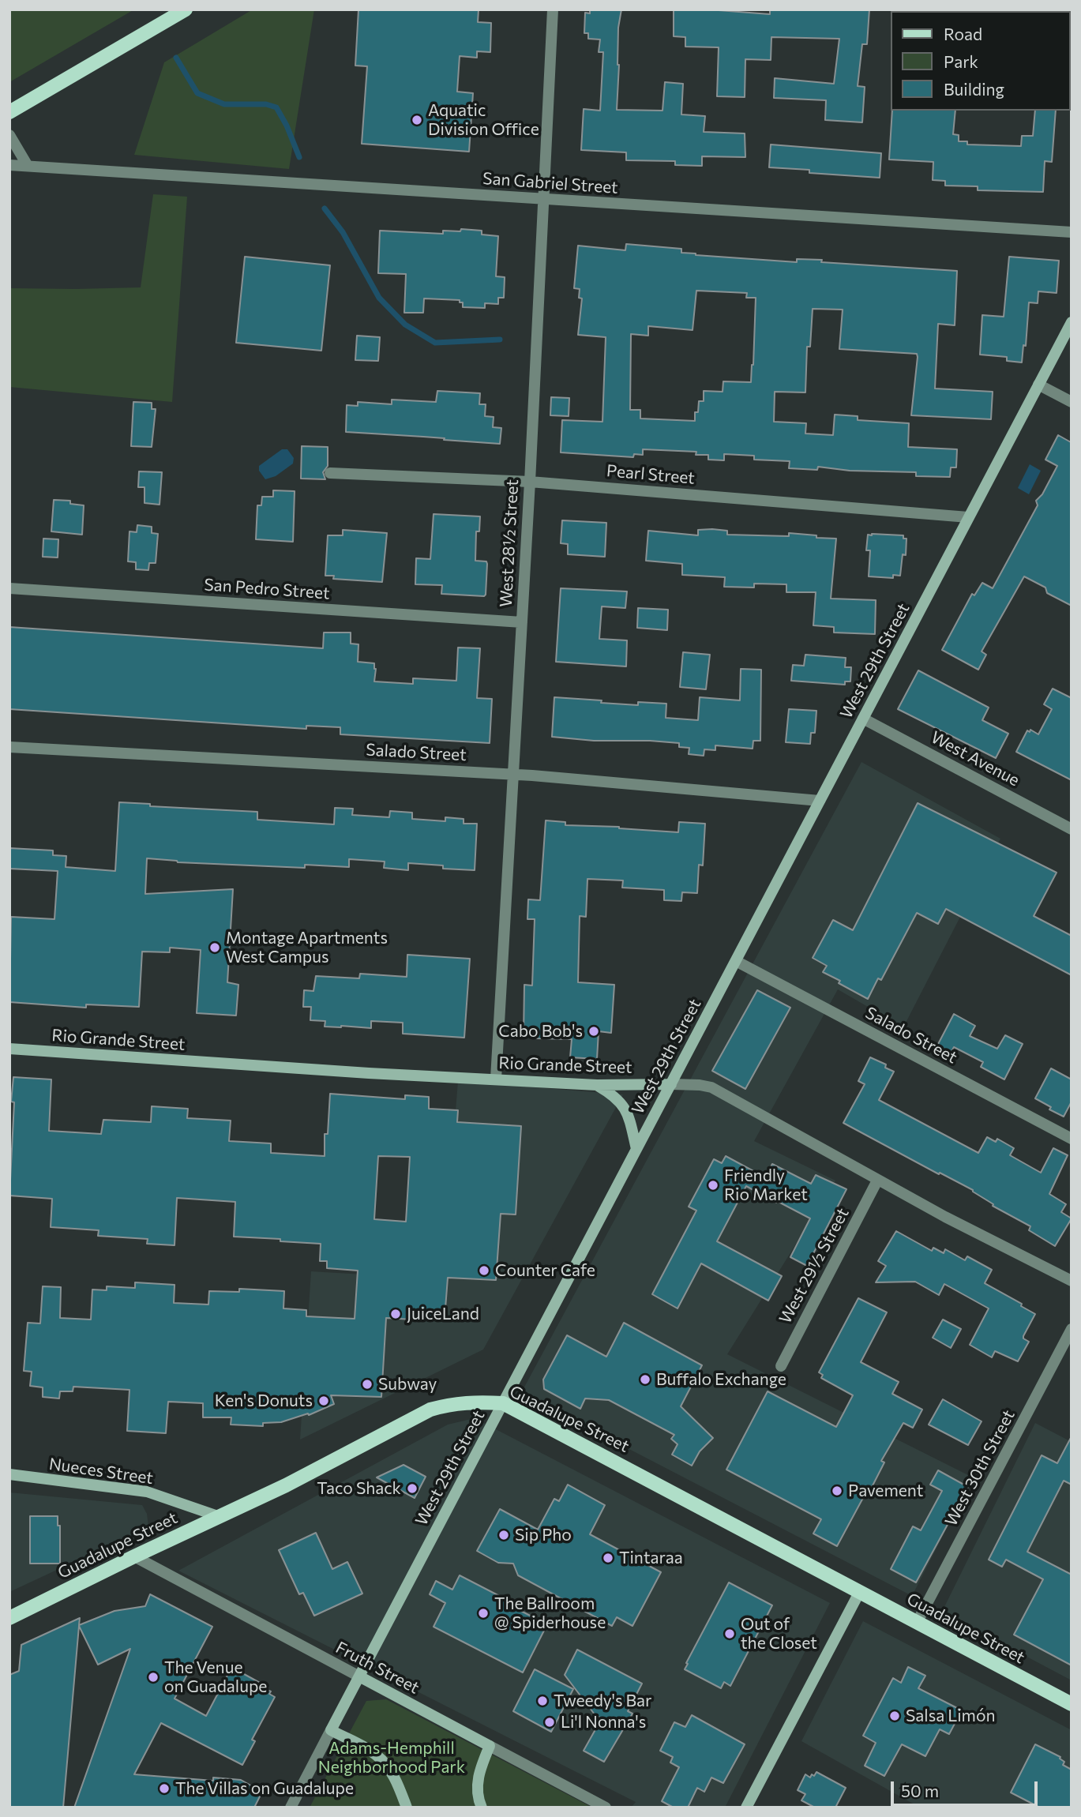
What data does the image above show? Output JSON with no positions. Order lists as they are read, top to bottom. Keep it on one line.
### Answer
{"streets":{"main road":["Guadalupe Street"],"street":["San Gabriel Street","Pearl Street","West 28½ Street","San Pedro Street","West 29th Street","Salado Street","West Avenue","Rio Grande Street","West 29½ Street","West 30th Street","Nueces Street","Fruth Street"]},"crossings":[["San Gabriel Street","West 28½ Street"],["Pearl Street","West 28½ Street"],["Pearl Street","West 29th Street"],["West 28½ Street","San Pedro Street"],["West 28½ Street","Salado Street"],["West 28½ Street","Rio Grande Street"],["West 29th Street","Salado Street"],["West 29th Street","West Avenue"],["West 29th Street","Rio Grande Street"],["West 29th Street","Guadalupe Street"],["West 29th Street","Fruth Street"],["Rio Grande Street","West 29½ Street"],["Guadalupe Street","West 30th Street"],["Guadalupe Street","Nueces Street"],["Guadalupe Street","Fruth Street"]],"parks":["Adams-Hemphill Neighborhood Park"],"places":["Aquatic Division Office","Montage Apartments West Campus","Cabo Bob's","Friendly Rio Market","Counter Cafe","JuiceLand","Buffalo Exchange","Subway","Ken's Donuts","Taco Shack","Pavement","Sip Pho","Tintaraa","The Ballroom @ Spiderhouse","Out of the Closet","The Venue on Guadalupe","Tweedy's Bar","Salsa Limón","Li'l Nonna's","The Villas on Guadalupe"],"legend":["Road","Park","Building"],"scale_bar":"50 m"}
